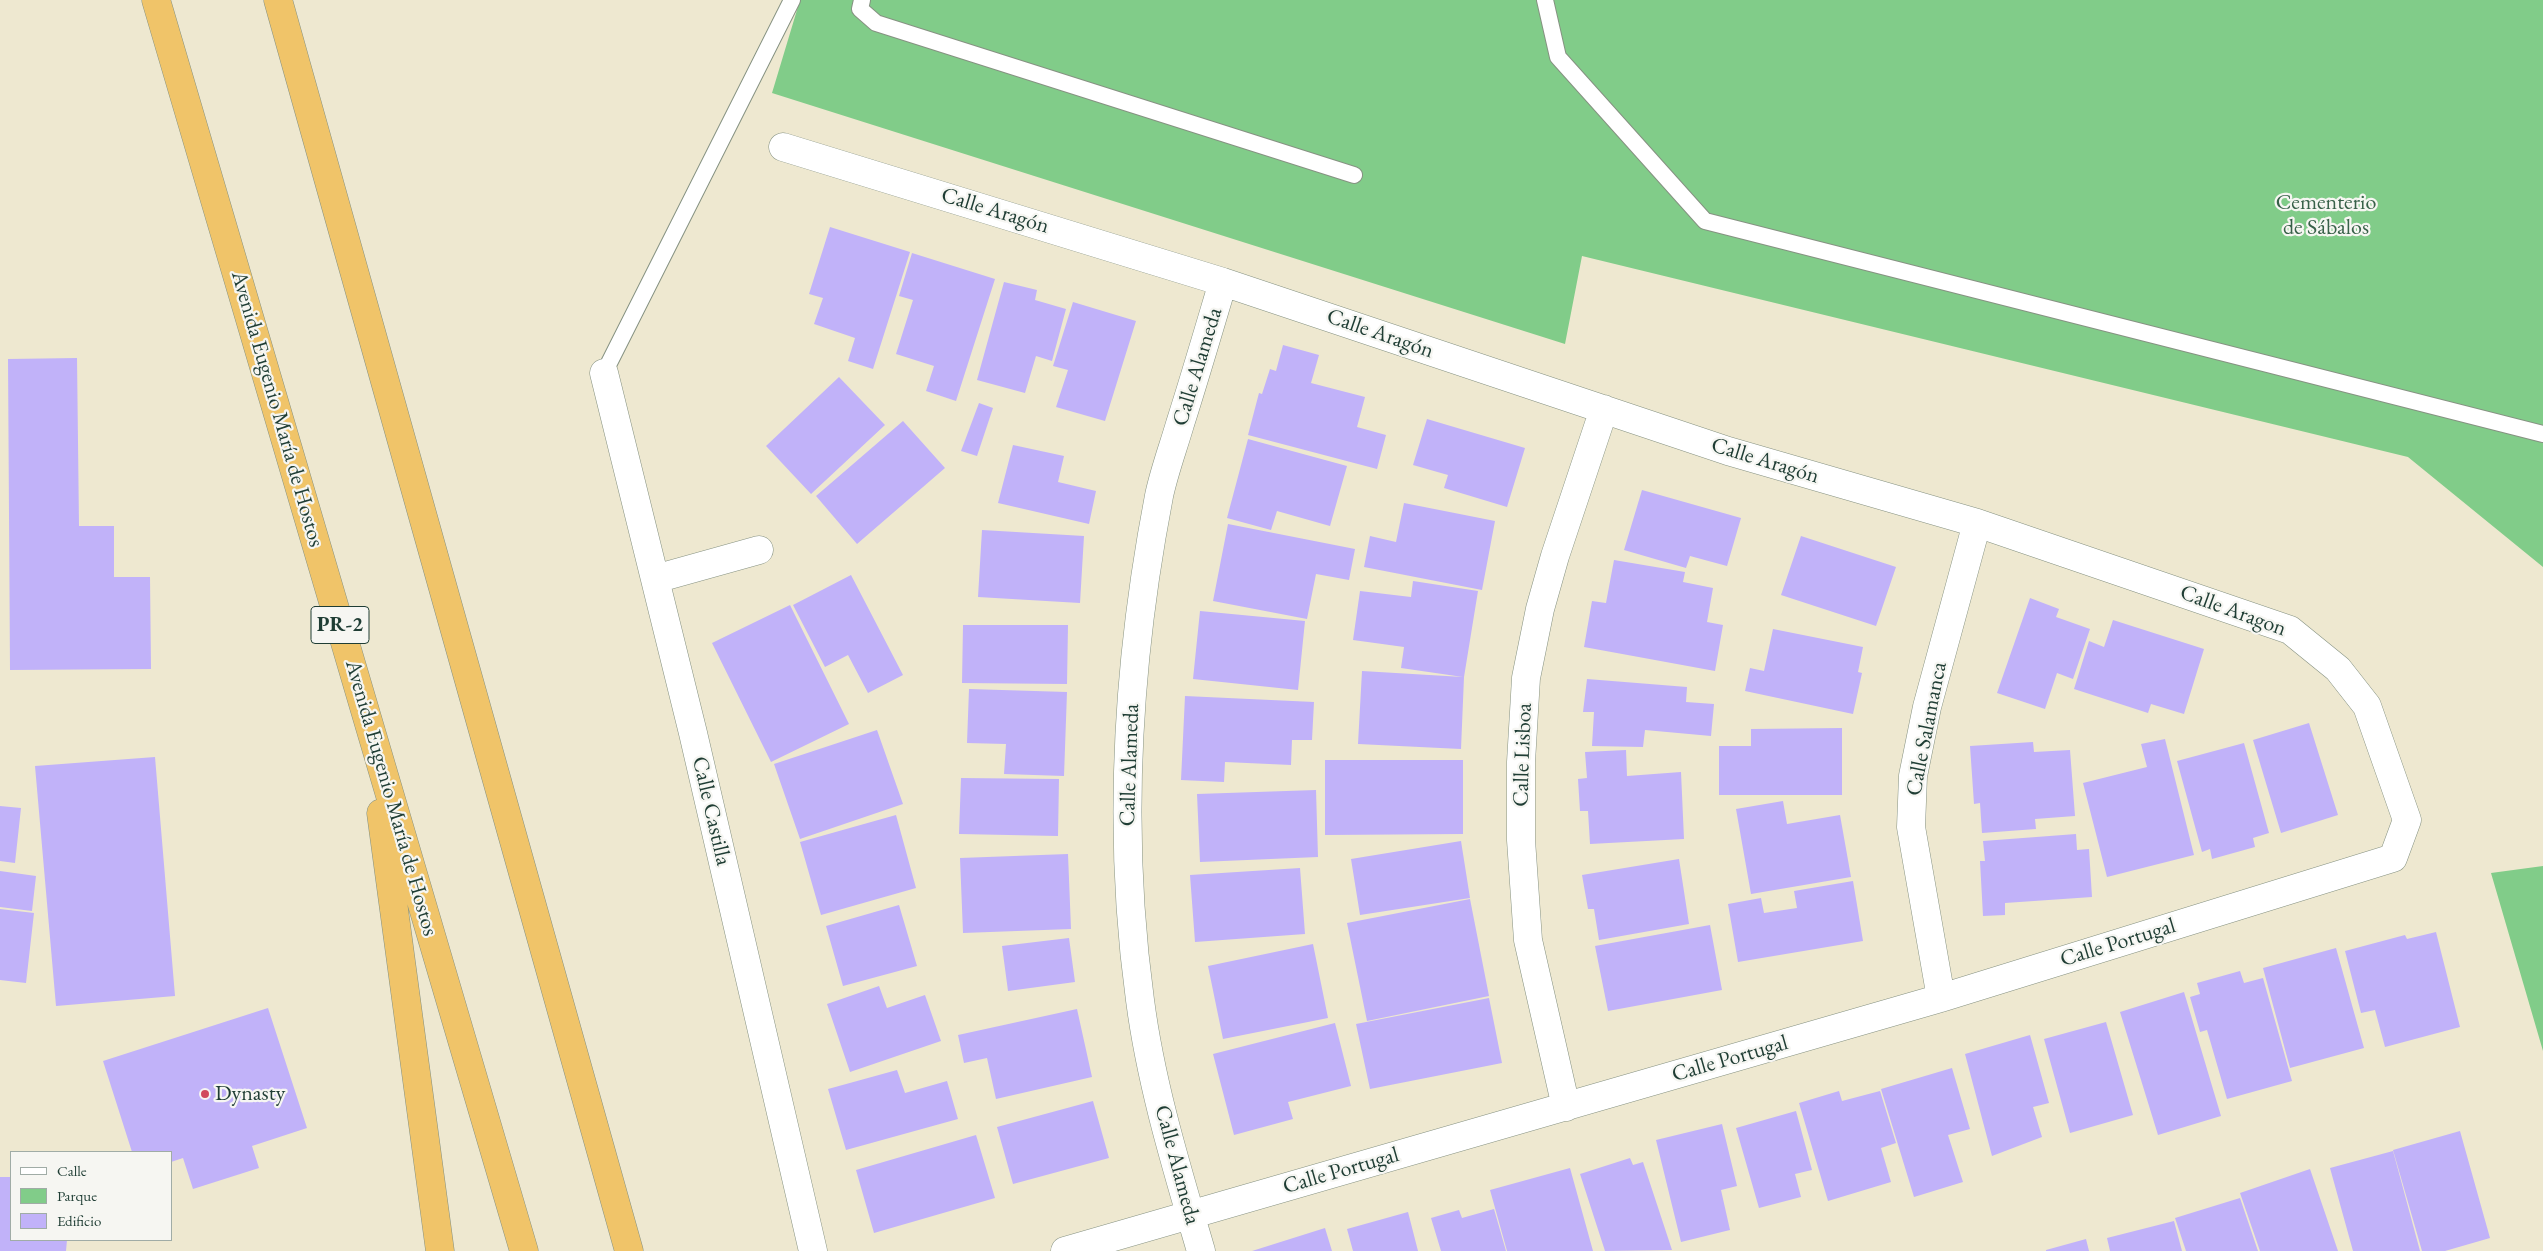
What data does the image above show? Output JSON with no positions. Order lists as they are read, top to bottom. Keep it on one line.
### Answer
{"streets":{"highway":["Avenida Eugenio María de Hostos","PR-2"],"street":["Calle Aragón","Calle Alameda","Calle Aragon","Calle Salamanca","Calle Lisboa","Calle Castilla","Calle Portugal"]},"crossings":[["Calle Aragón","Calle Alameda"],["Calle Aragón","Calle Aragon"],["Calle Aragón","Calle Salamanca"],["Calle Aragón","Calle Lisboa"],["Calle Alameda","Calle Portugal"],["Calle Aragon","Calle Salamanca"],["Calle Aragon","Calle Portugal"],["Calle Salamanca","Calle Portugal"],["Calle Lisboa","Calle Portugal"]],"parks":["Cementerio de Sábalos"],"places":["Dynasty"],"legend":["Calle","Parque","Edificio"]}
